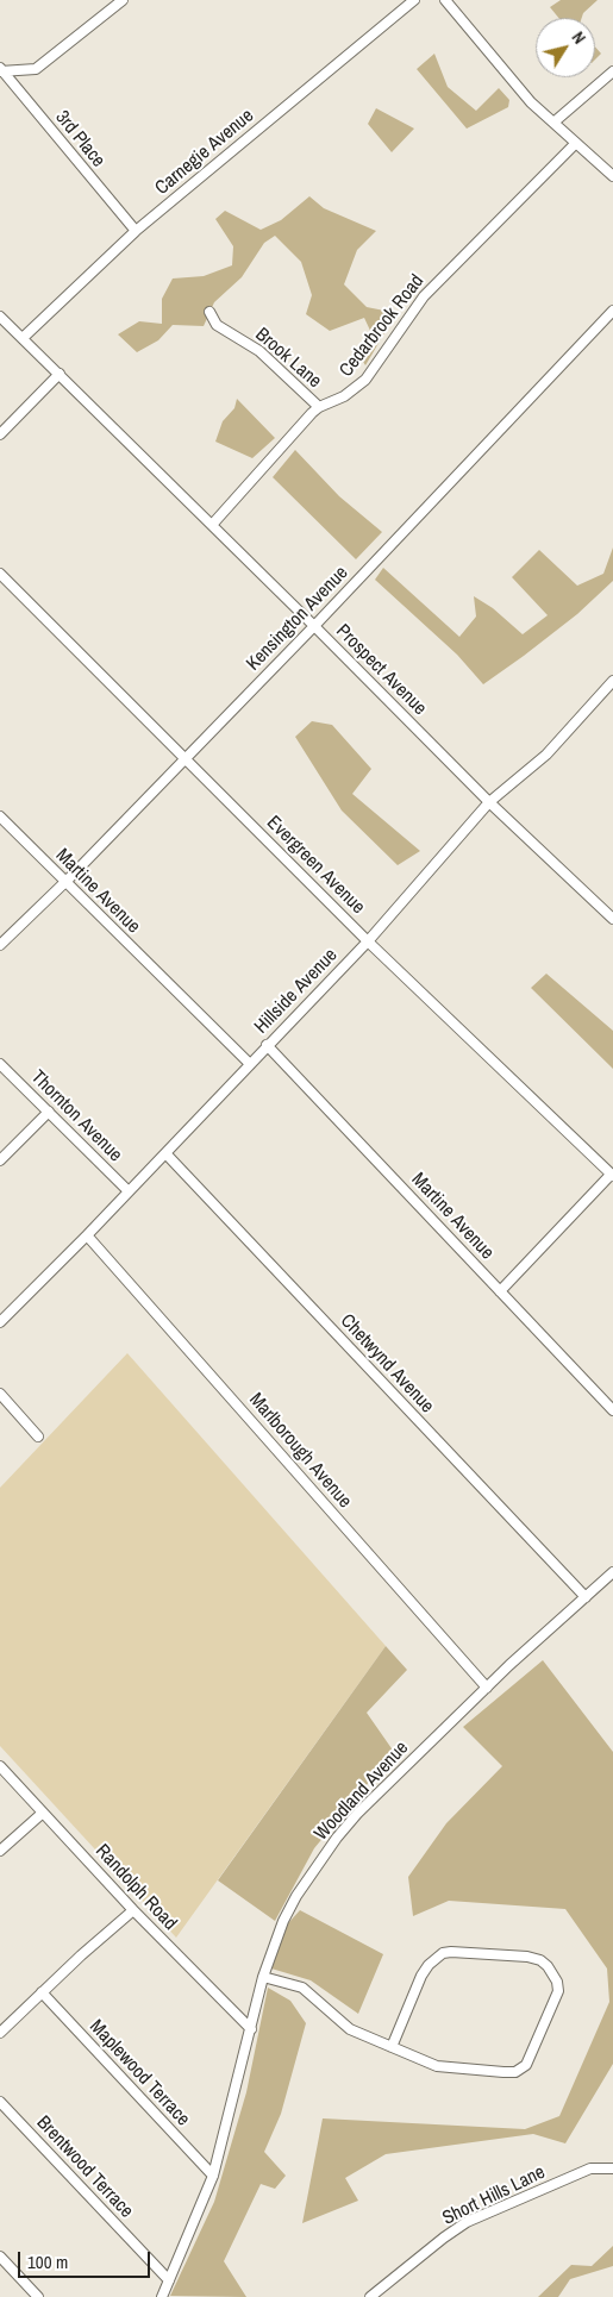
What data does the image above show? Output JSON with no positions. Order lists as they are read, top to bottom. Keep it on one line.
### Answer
{"streets":{"street":["3rd Place","Carnegie Avenue","Cedarbrook Road","Brook Lane","Kensington Avenue","Prospect Avenue","Evergreen Avenue","Martine Avenue","Hillside Avenue","Thornton Avenue","Chetwynd Avenue","Marlborough Avenue","Woodland Avenue","Randolph Road","Maplewood Terrace","Brentwood Terrace","Short Hills Lane"]},"crossings":[["3rd Place","Carnegie Avenue"],["Carnegie Avenue","Prospect Avenue"],["Cedarbrook Road","Brook Lane"],["Cedarbrook Road","Prospect Avenue"],["Kensington Avenue","Prospect Avenue"],["Kensington Avenue","Evergreen Avenue"],["Kensington Avenue","Martine Avenue"],["Prospect Avenue","Hillside Avenue"],["Evergreen Avenue","Hillside Avenue"],["Martine Avenue","Hillside Avenue"],["Hillside Avenue","Thornton Avenue"],["Hillside Avenue","Chetwynd Avenue"],["Hillside Avenue","Marlborough Avenue"],["Chetwynd Avenue","Woodland Avenue"],["Marlborough Avenue","Woodland Avenue"],["Woodland Avenue","Randolph Road"],["Woodland Avenue","Maplewood Terrace"],["Woodland Avenue","Brentwood Terrace"]],"scale_bar":"100 m","north":"top right"}
